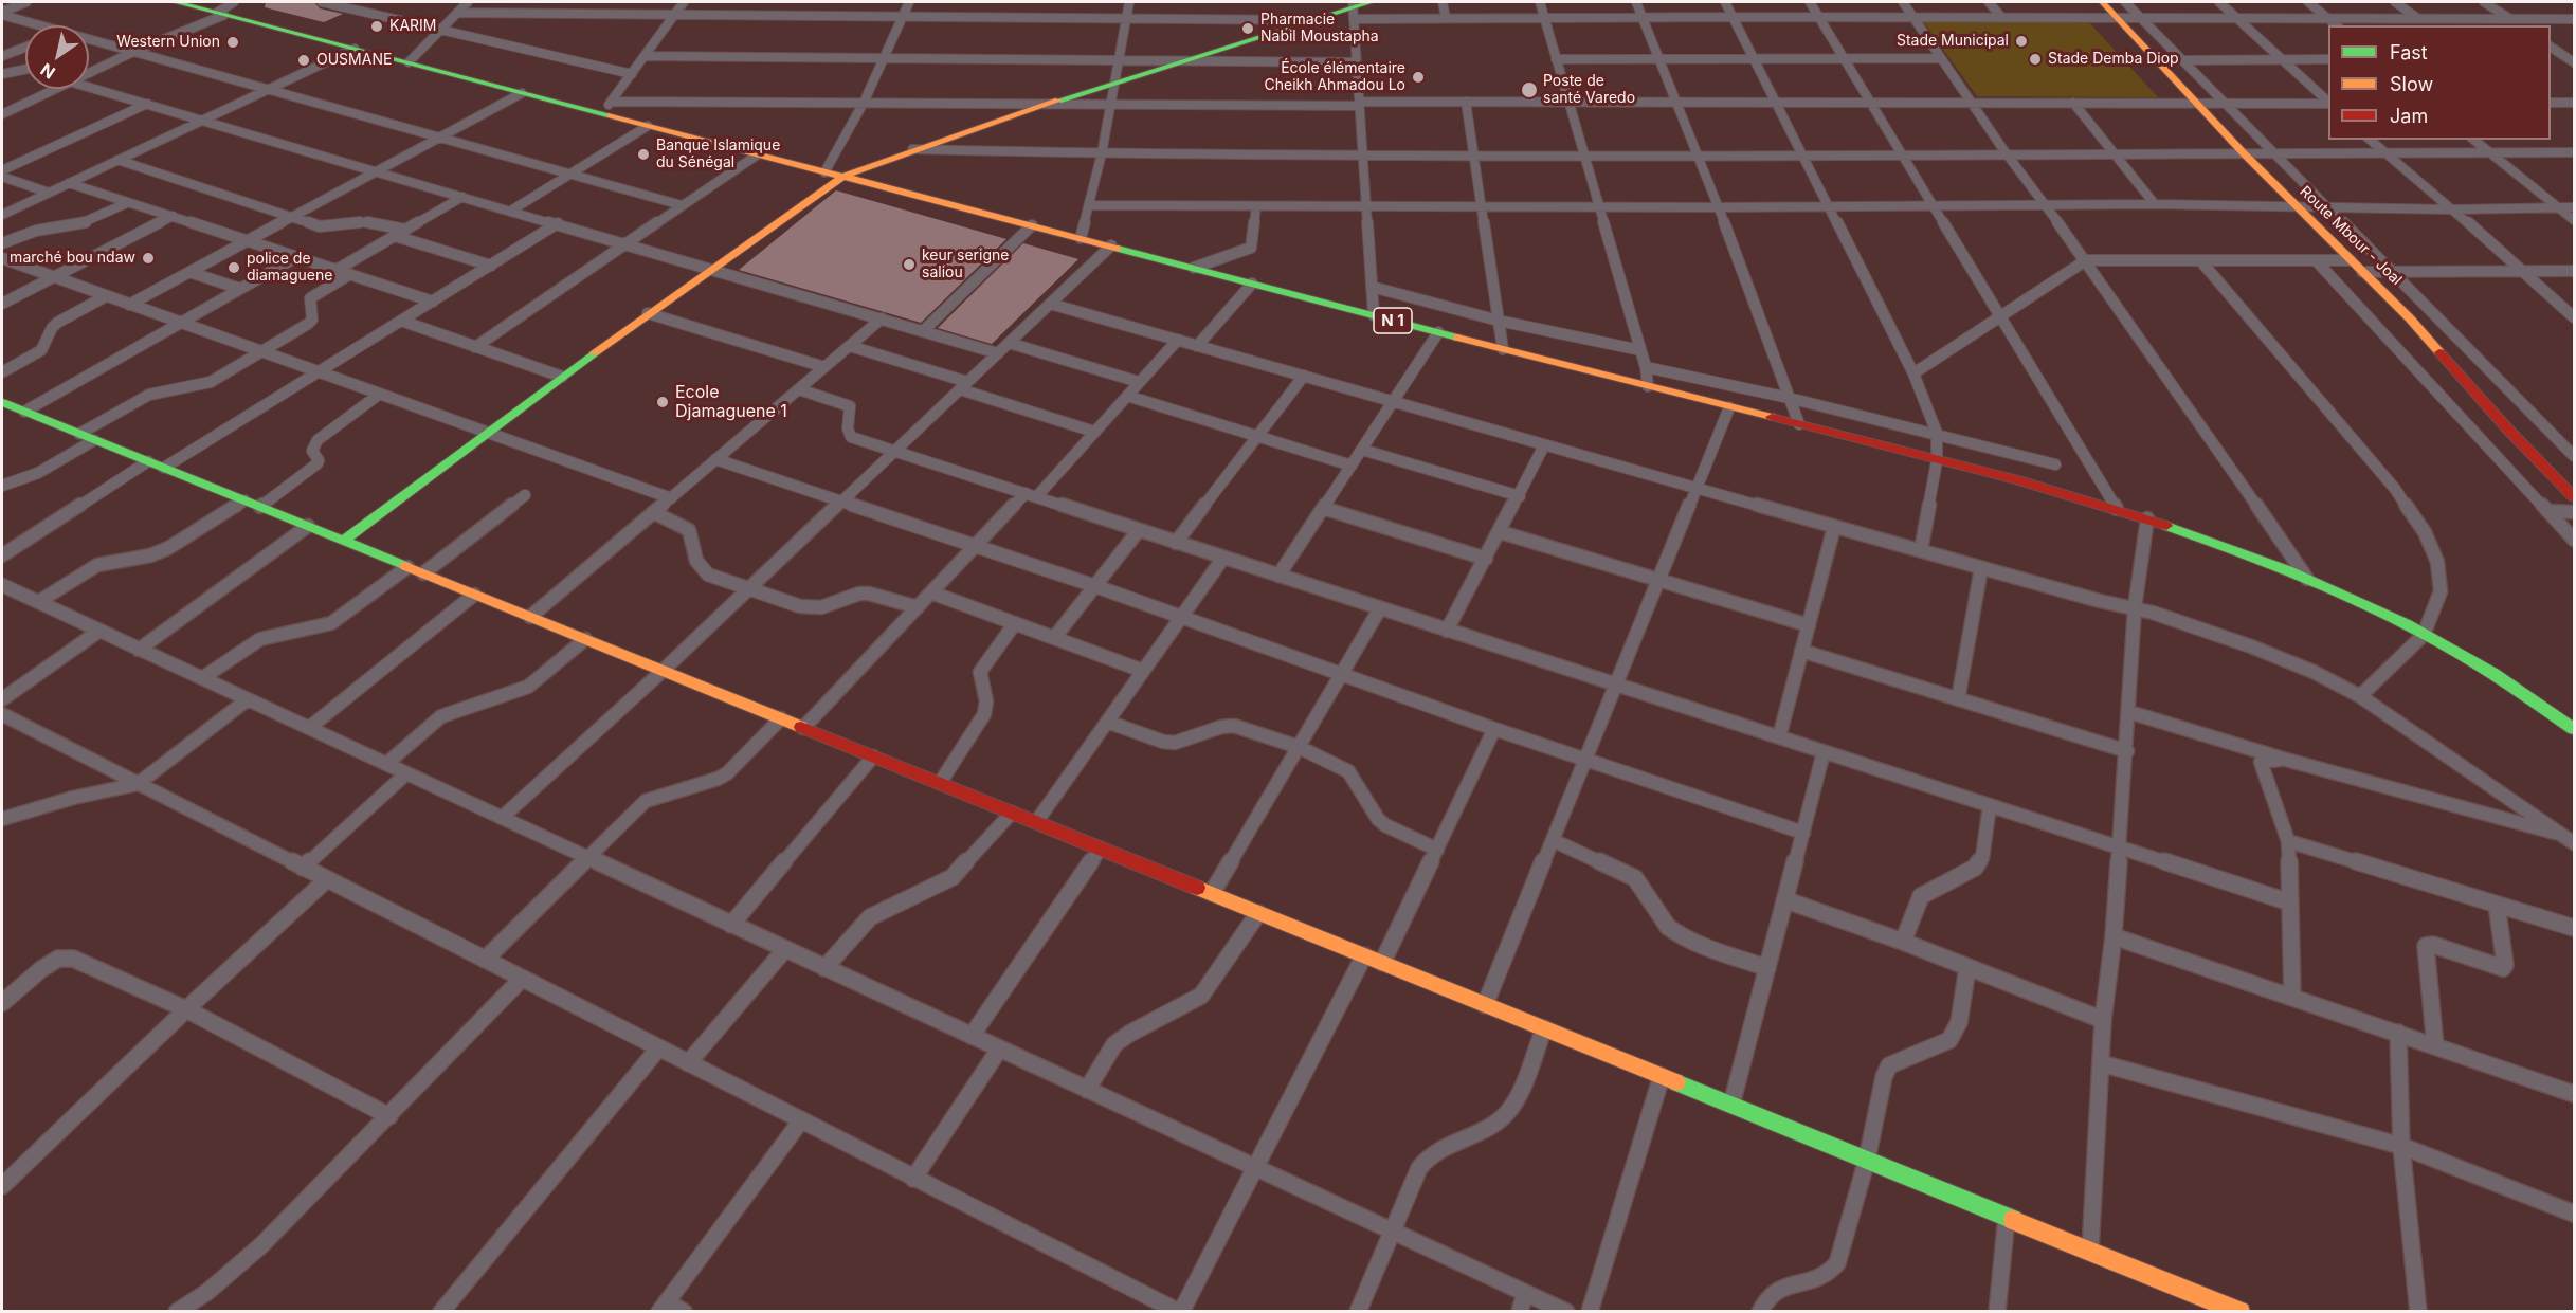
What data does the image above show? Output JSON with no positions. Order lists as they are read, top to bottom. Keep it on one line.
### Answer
{"streets":{"main road":["Route Mbour - Joal","N 1"]},"places":["KARIM","Pharmacie Nabil Moustapha","Stade Municipal","Western Union","Stade Demba Diop","OUSMANE","École élémentaire Cheikh Ahmadou Lo","Poste de santé Varedo","Banque Islamique du Sénégal","marché bou ndaw","keur serigne saliou","police de diamaguene","Ecole Djamaguene 1"],"legend":["Fast","Slow","Jam"],"north":"bottom left"}
